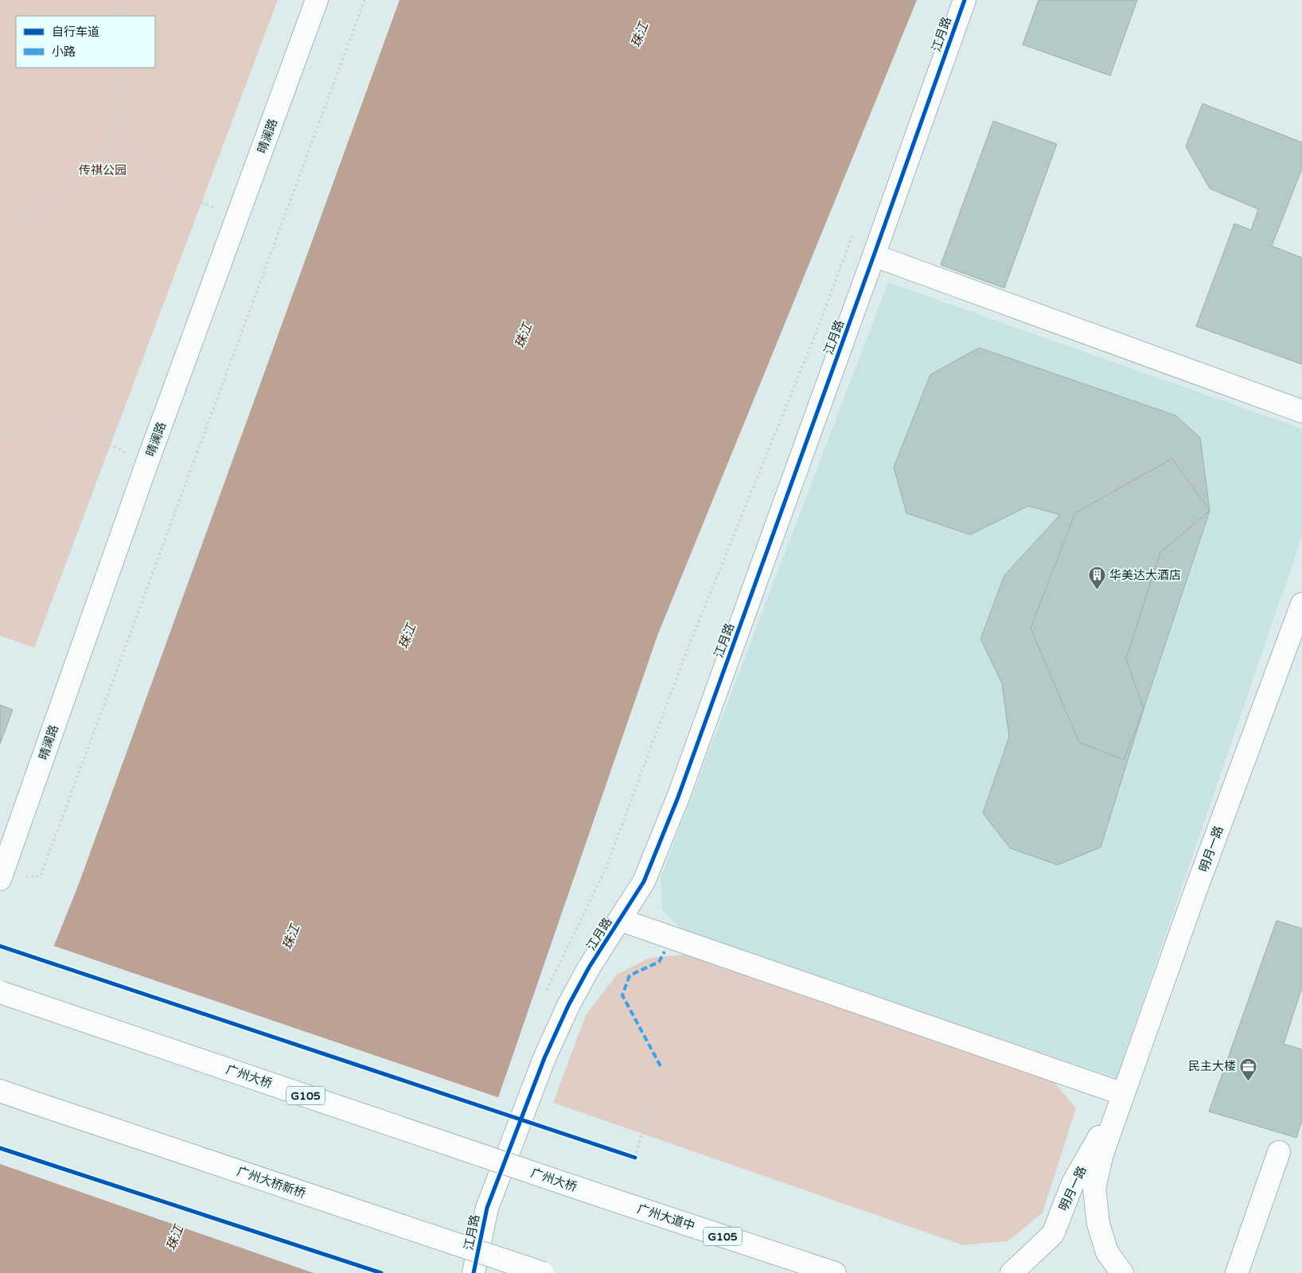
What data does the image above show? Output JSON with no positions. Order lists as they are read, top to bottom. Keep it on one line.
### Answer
{"streets":{"main road":["江月路","晴澜路","明月一路","广州大桥","G105","广州大桥新桥","广州大道中"]},"crossings":[["广州大桥","广州大道中"]],"water":["珠江"],"parks":["传祺公园"],"places":{"building":["华美达大酒店"],"office":["民主大楼"]},"legend":["自行车道","小路"]}
